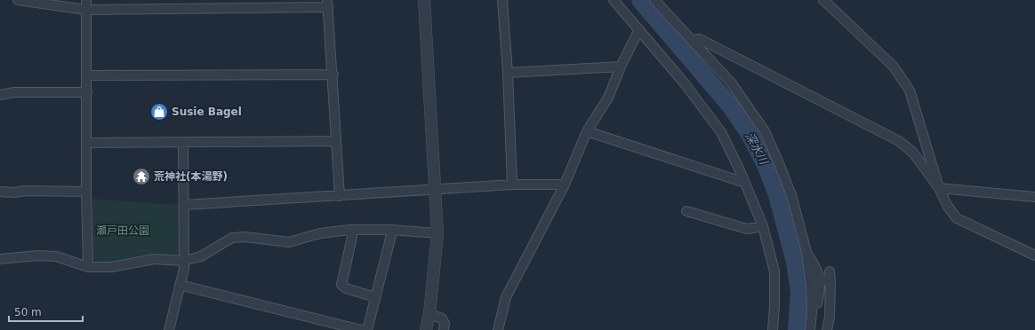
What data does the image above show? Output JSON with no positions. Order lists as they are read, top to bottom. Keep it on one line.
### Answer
{"water":["深水川"],"parks":["瀬戸田公園"],"places":{"shop":["Susie Bagel"],"temple":["荒神社(本湯野)"]},"scale_bar":"50 m"}
